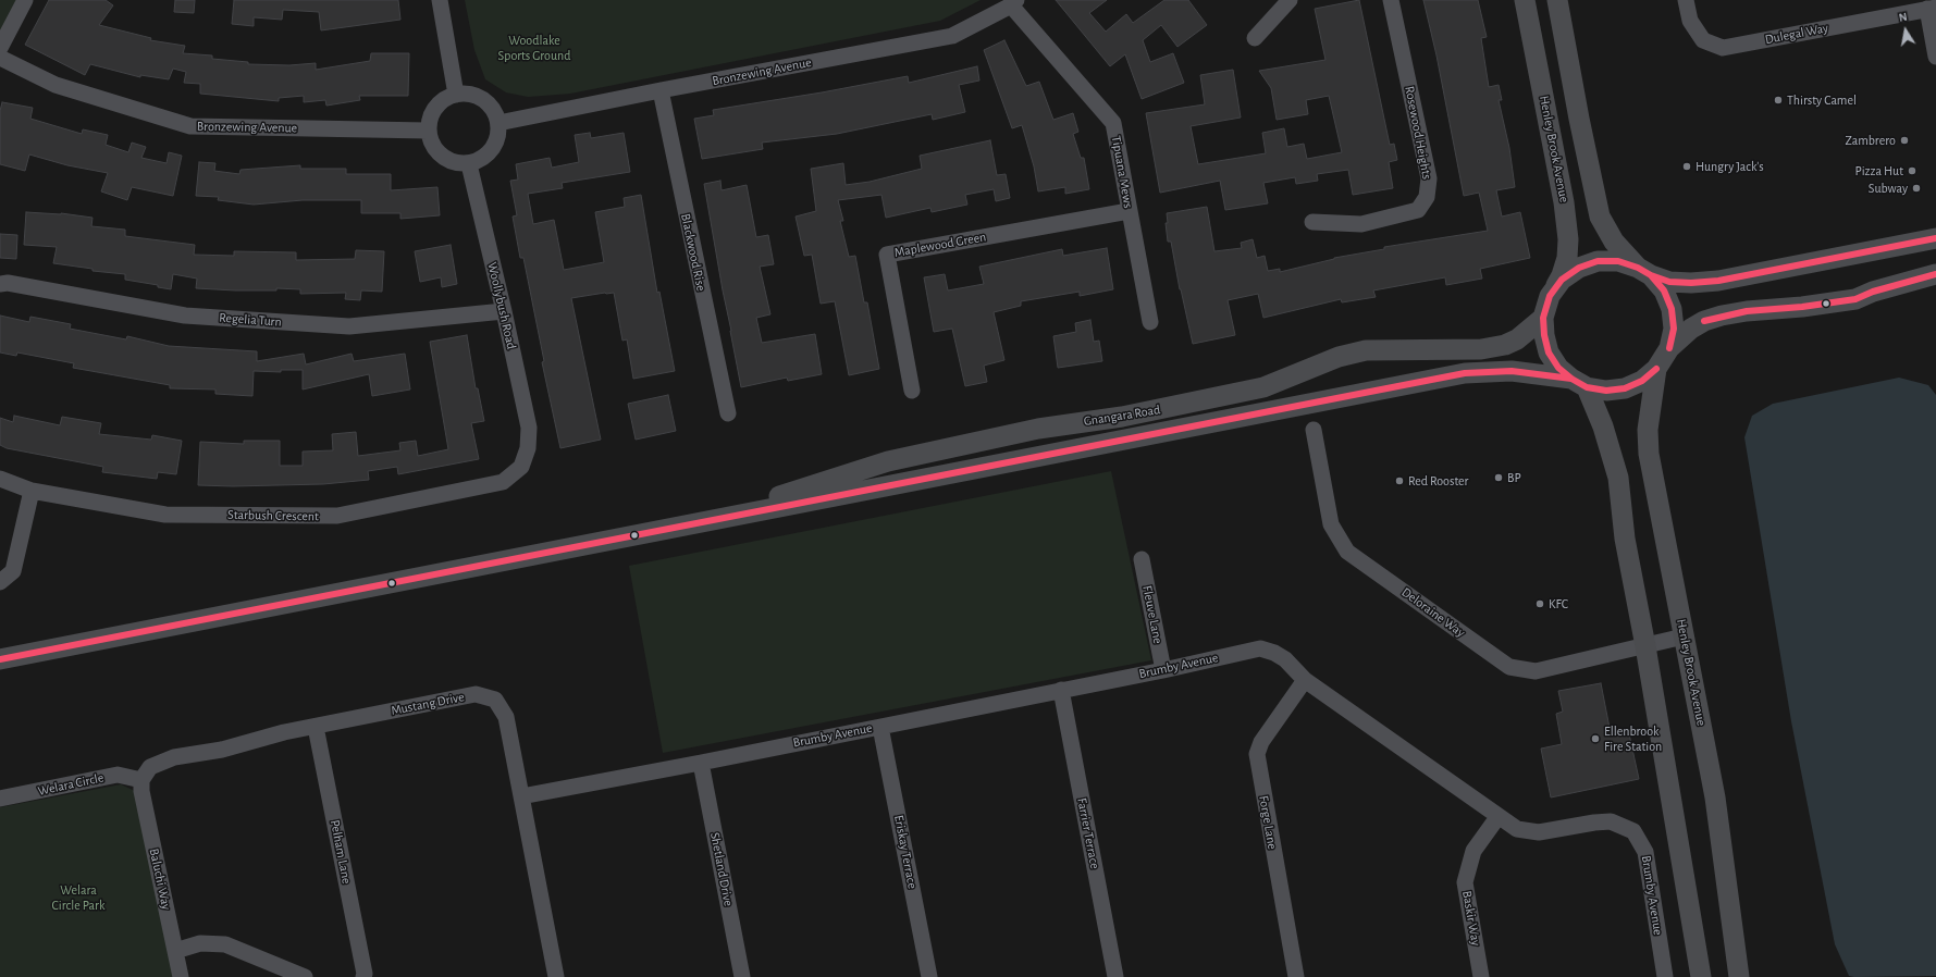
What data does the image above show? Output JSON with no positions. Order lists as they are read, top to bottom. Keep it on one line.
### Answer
{"streets":{"main road":["Henley Brook Avenue","Gnangara Road"],"street":["Dulegal Way","Bronzewing Avenue","Rosewood Heights","Tipuana Mews","Maplewood Green","Blackwood Rise","Woollybush Road","Regelia Turn","Starbush Crescent","Deloraine Way","Fleuve Lane","Brumby Avenue","Mustang Drive","Welara Circle","Forge Lane","Farrier Terrace","Pelham Lane","Eriskay Terrace","Shetland Drive","Baluchi Way","Baskir Way"]},"crossings":[["Bronzewing Avenue","Tipuana Mews"],["Bronzewing Avenue","Blackwood Rise"],["Bronzewing Avenue","Woollybush Road"],["Henley Brook Avenue","Gnangara Road"],["Henley Brook Avenue","Deloraine Way"],["Tipuana Mews","Maplewood Green"],["Woollybush Road","Regelia Turn"],["Woollybush Road","Starbush Crescent"],["Fleuve Lane","Brumby Avenue"],["Brumby Avenue","Mustang Drive"],["Brumby Avenue","Forge Lane"],["Brumby Avenue","Farrier Terrace"],["Brumby Avenue","Eriskay Terrace"],["Brumby Avenue","Shetland Drive"],["Brumby Avenue","Baskir Way"],["Mustang Drive","Welara Circle"],["Mustang Drive","Pelham Lane"],["Mustang Drive","Baluchi Way"],["Welara Circle","Baluchi Way"]],"parks":["Woodlake Sports Ground","Welara Circle Park"],"places":["Thirsty Camel","Zambrero","Hungry Jack's","Pizza Hut","Subway","BP","Red Rooster","KFC","Ellenbrook Fire Station"],"north":"top"}
